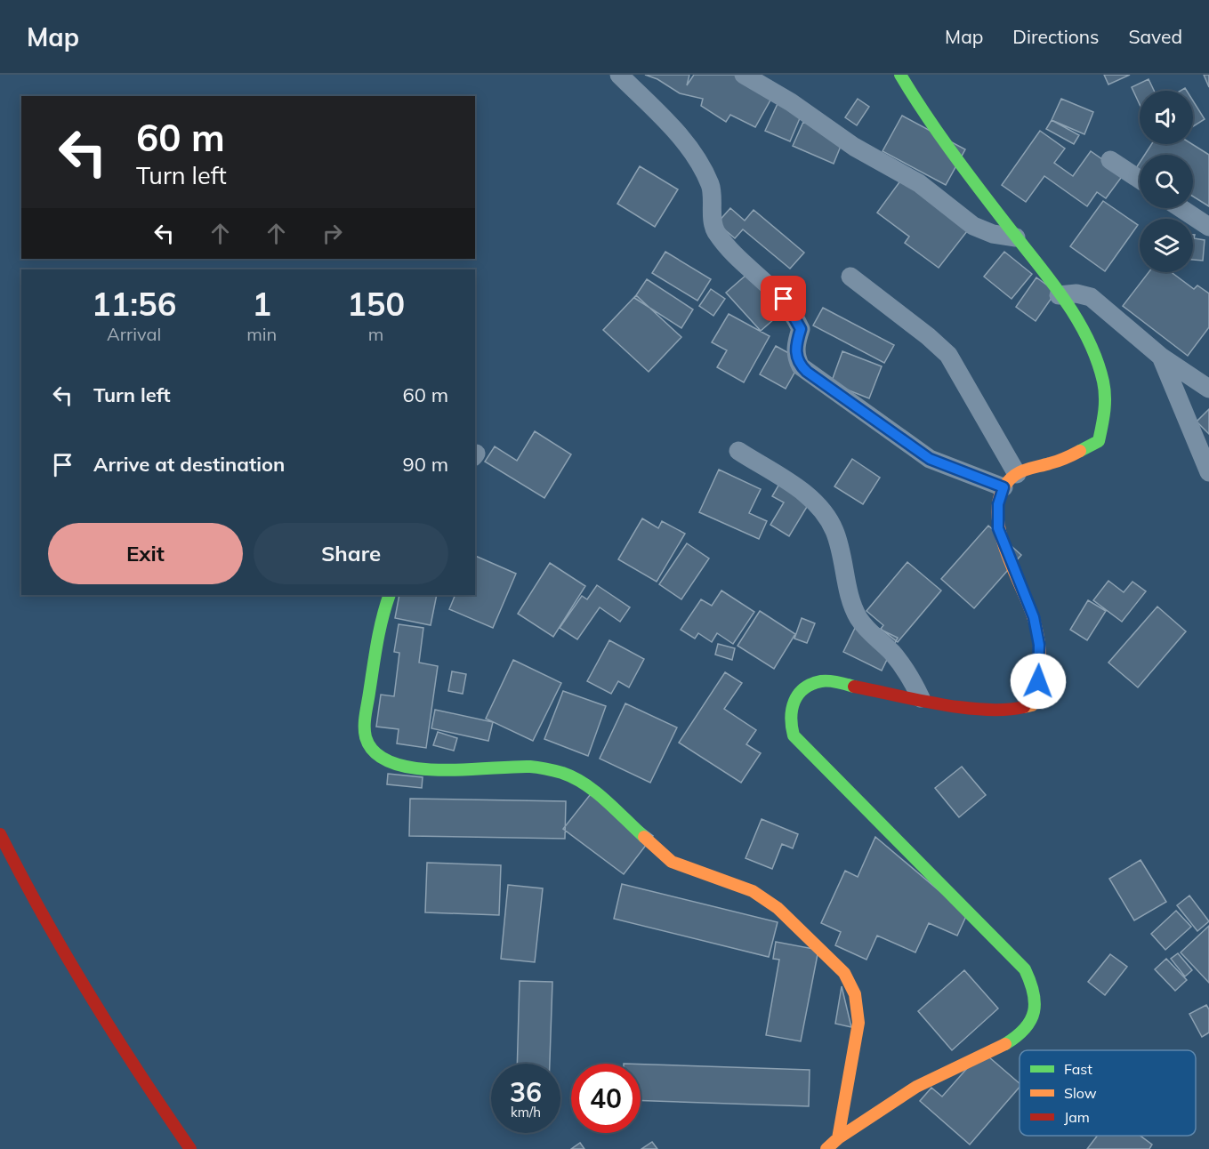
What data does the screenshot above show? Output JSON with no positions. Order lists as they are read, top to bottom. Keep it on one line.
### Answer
{"legend":["Fast","Slow","Jam"],"page":{"header":"Map","nav":["Map","Directions","Saved"],"turn":["60 m","Turn left"],"eta":["11:56","Arrival","1","min","150","m"],"list":[{"name":"Turn left","value":"60 m"},{"name":"Arrive at destination","value":"90 m"}],"buttons":["Exit","Share"],"speed":"36 km/h","limit":"40"}}
